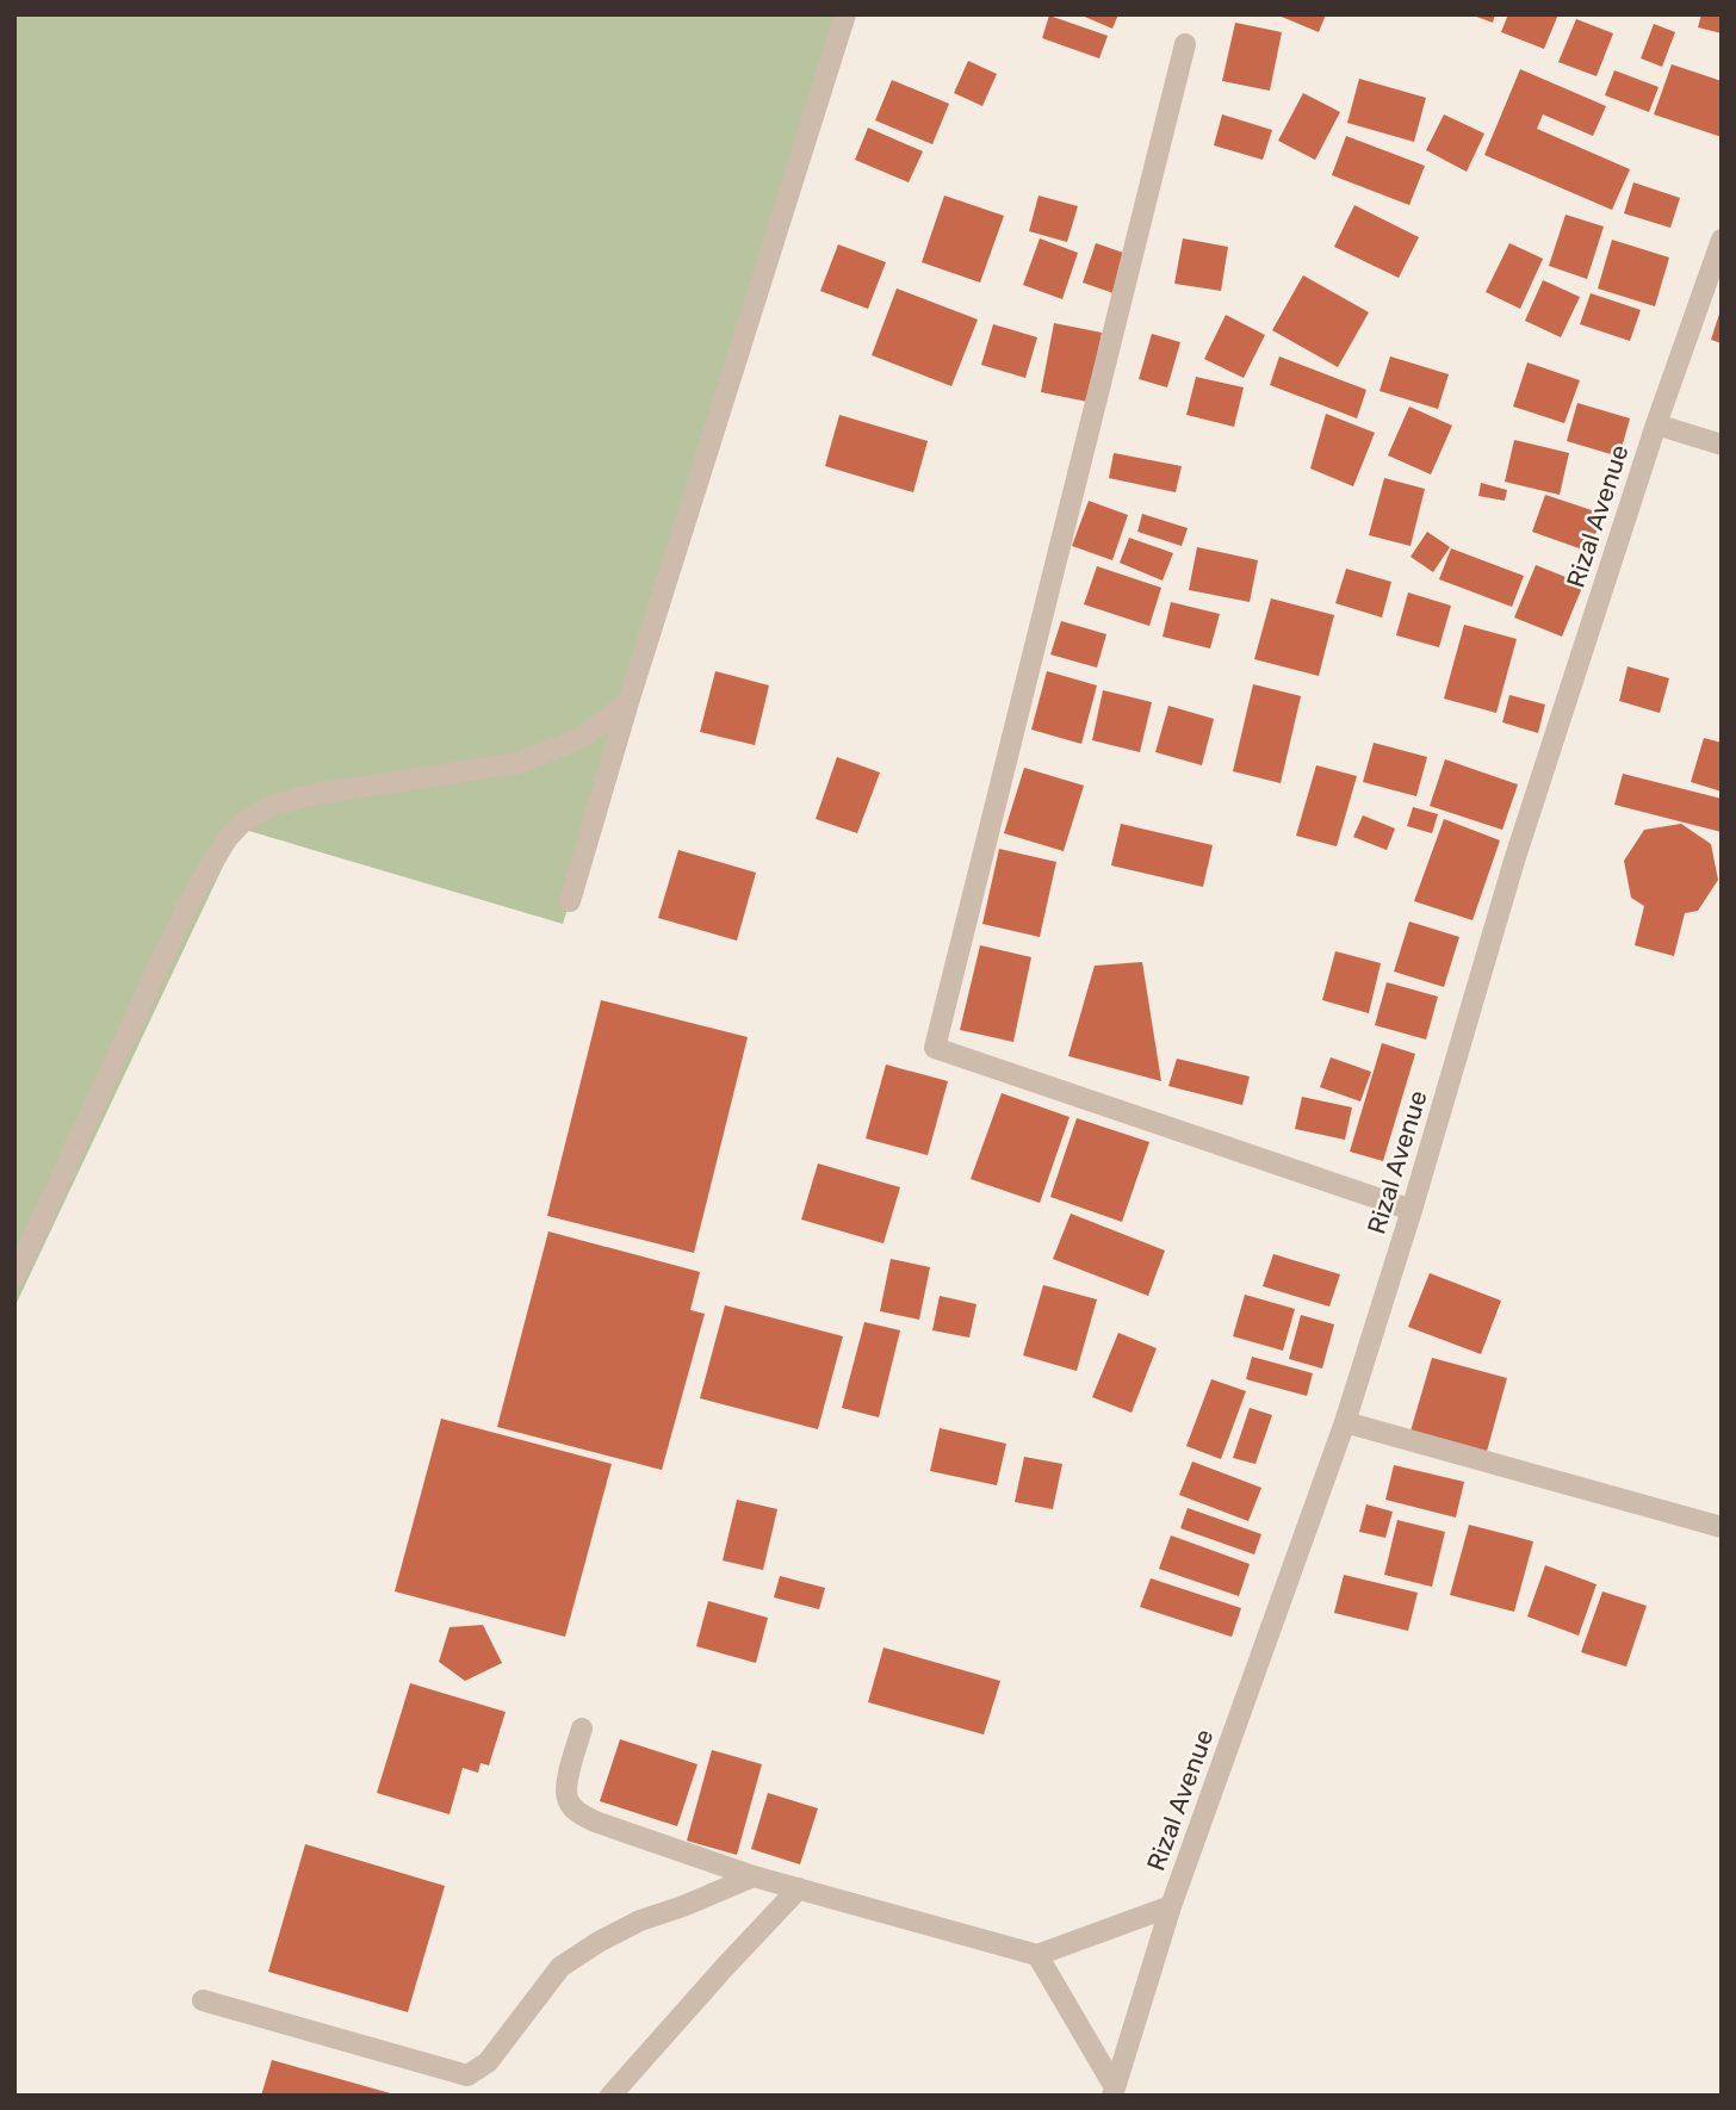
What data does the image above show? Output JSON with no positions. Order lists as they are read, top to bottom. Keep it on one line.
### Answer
{"streets":{"street":["Rizal Avenue"]}}
